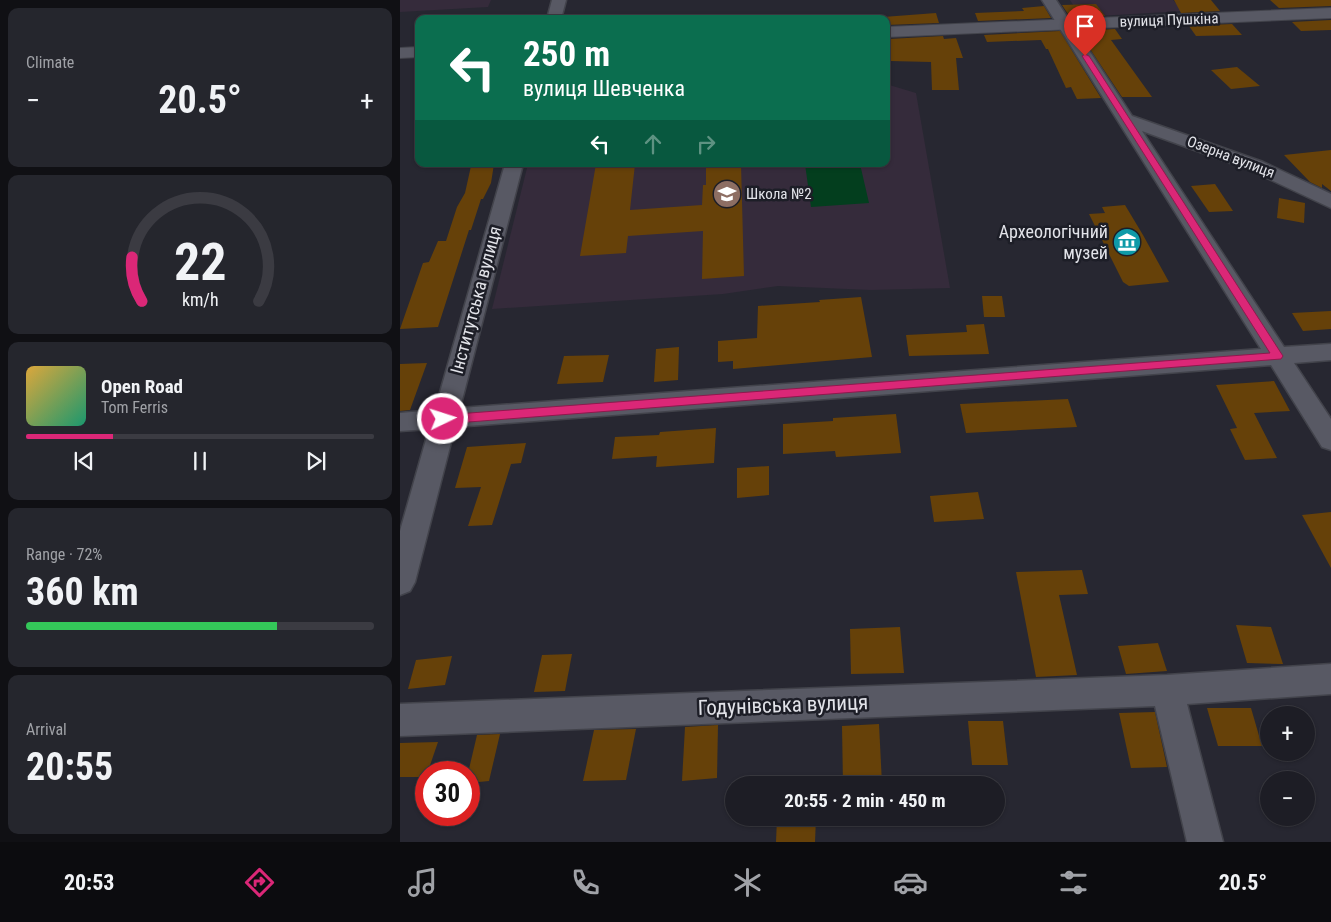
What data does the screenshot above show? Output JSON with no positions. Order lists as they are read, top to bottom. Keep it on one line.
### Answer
{"streets":{"street":["вулиця Пушкіна","Озерна вулиця","Інститутська вулиця","Годунівська вулиця"]},"places":{"school or university":["Школа №2"],"museum":["Археологічний музей"]},"page":{"tile":["Climate",["Range · 72%","360 km"],["Arrival","20:55"]],"turn":["250 m","вулиця Шевченка"],"heat":["−","20.5°","+"],"song":["Open Road","Tom Ferris"],"map_buttons":["+","−"],"limit":"30","trip":"20:55 · 2 min · 450 m","tabs":["20:53","20.5°"],"gauge":["22","km/h"]}}
